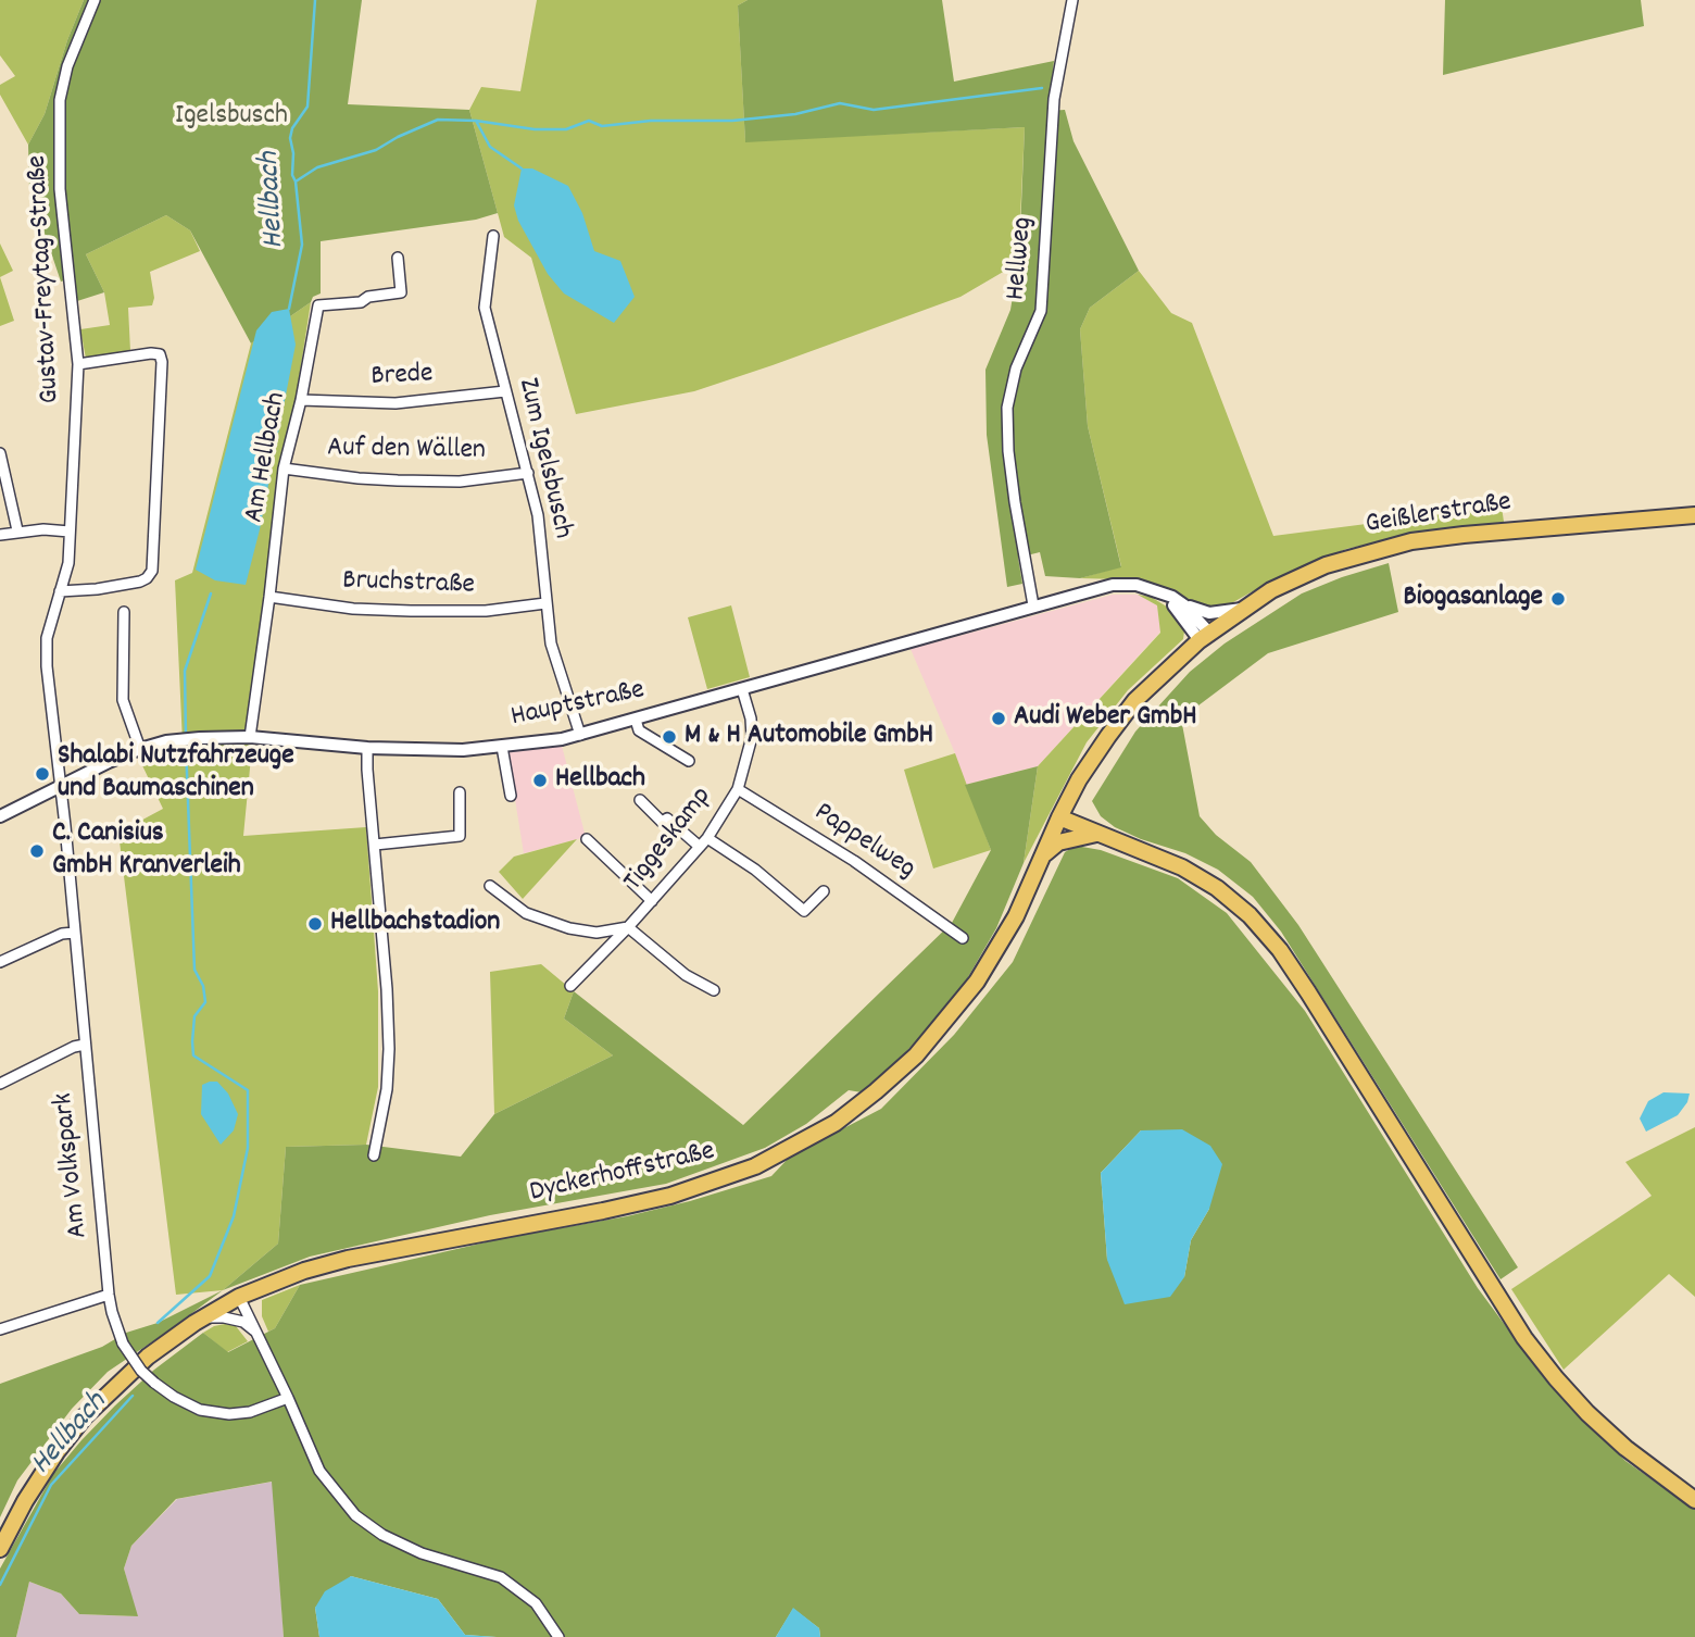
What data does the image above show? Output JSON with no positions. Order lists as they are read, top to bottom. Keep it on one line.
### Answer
{"streets":{"main road":["Geißlerstraße","Dyckerhoffstraße"],"street":["Hellweg","Gustav-Freytag-Straße","Brede","Auf den Wällen","Am Hellbach","Zum Igelsbusch","Bruchstraße","Hauptstraße","Tiggeskamp","Pappelweg","Am Volkspark"]},"crossings":[["Hellweg","Hauptstraße"],["Gustav-Freytag-Straße","Hauptstraße"],["Gustav-Freytag-Straße","Am Volkspark"],["Brede","Am Hellbach"],["Brede","Zum Igelsbusch"],["Auf den Wällen","Am Hellbach"],["Auf den Wällen","Zum Igelsbusch"],["Am Hellbach","Bruchstraße"],["Am Hellbach","Hauptstraße"],["Zum Igelsbusch","Bruchstraße"],["Zum Igelsbusch","Hauptstraße"],["Geißlerstraße","Hauptstraße"],["Geißlerstraße","Dyckerhoffstraße"],["Hauptstraße","Tiggeskamp"],["Hauptstraße","Am Volkspark"],["Hauptstraße","Dyckerhoffstraße"],["Tiggeskamp","Pappelweg"]],"water":["Hellbach"],"parks":["Igelsbusch"],"places":["Biogasanlage","Audi Weber GmbH","M & H Automobile GmbH","Shalabi Nutzfahrzeuge und Baumaschinen","Hellbach","C. Canisius GmbH Kranverleih","Hellbachstadion"]}
